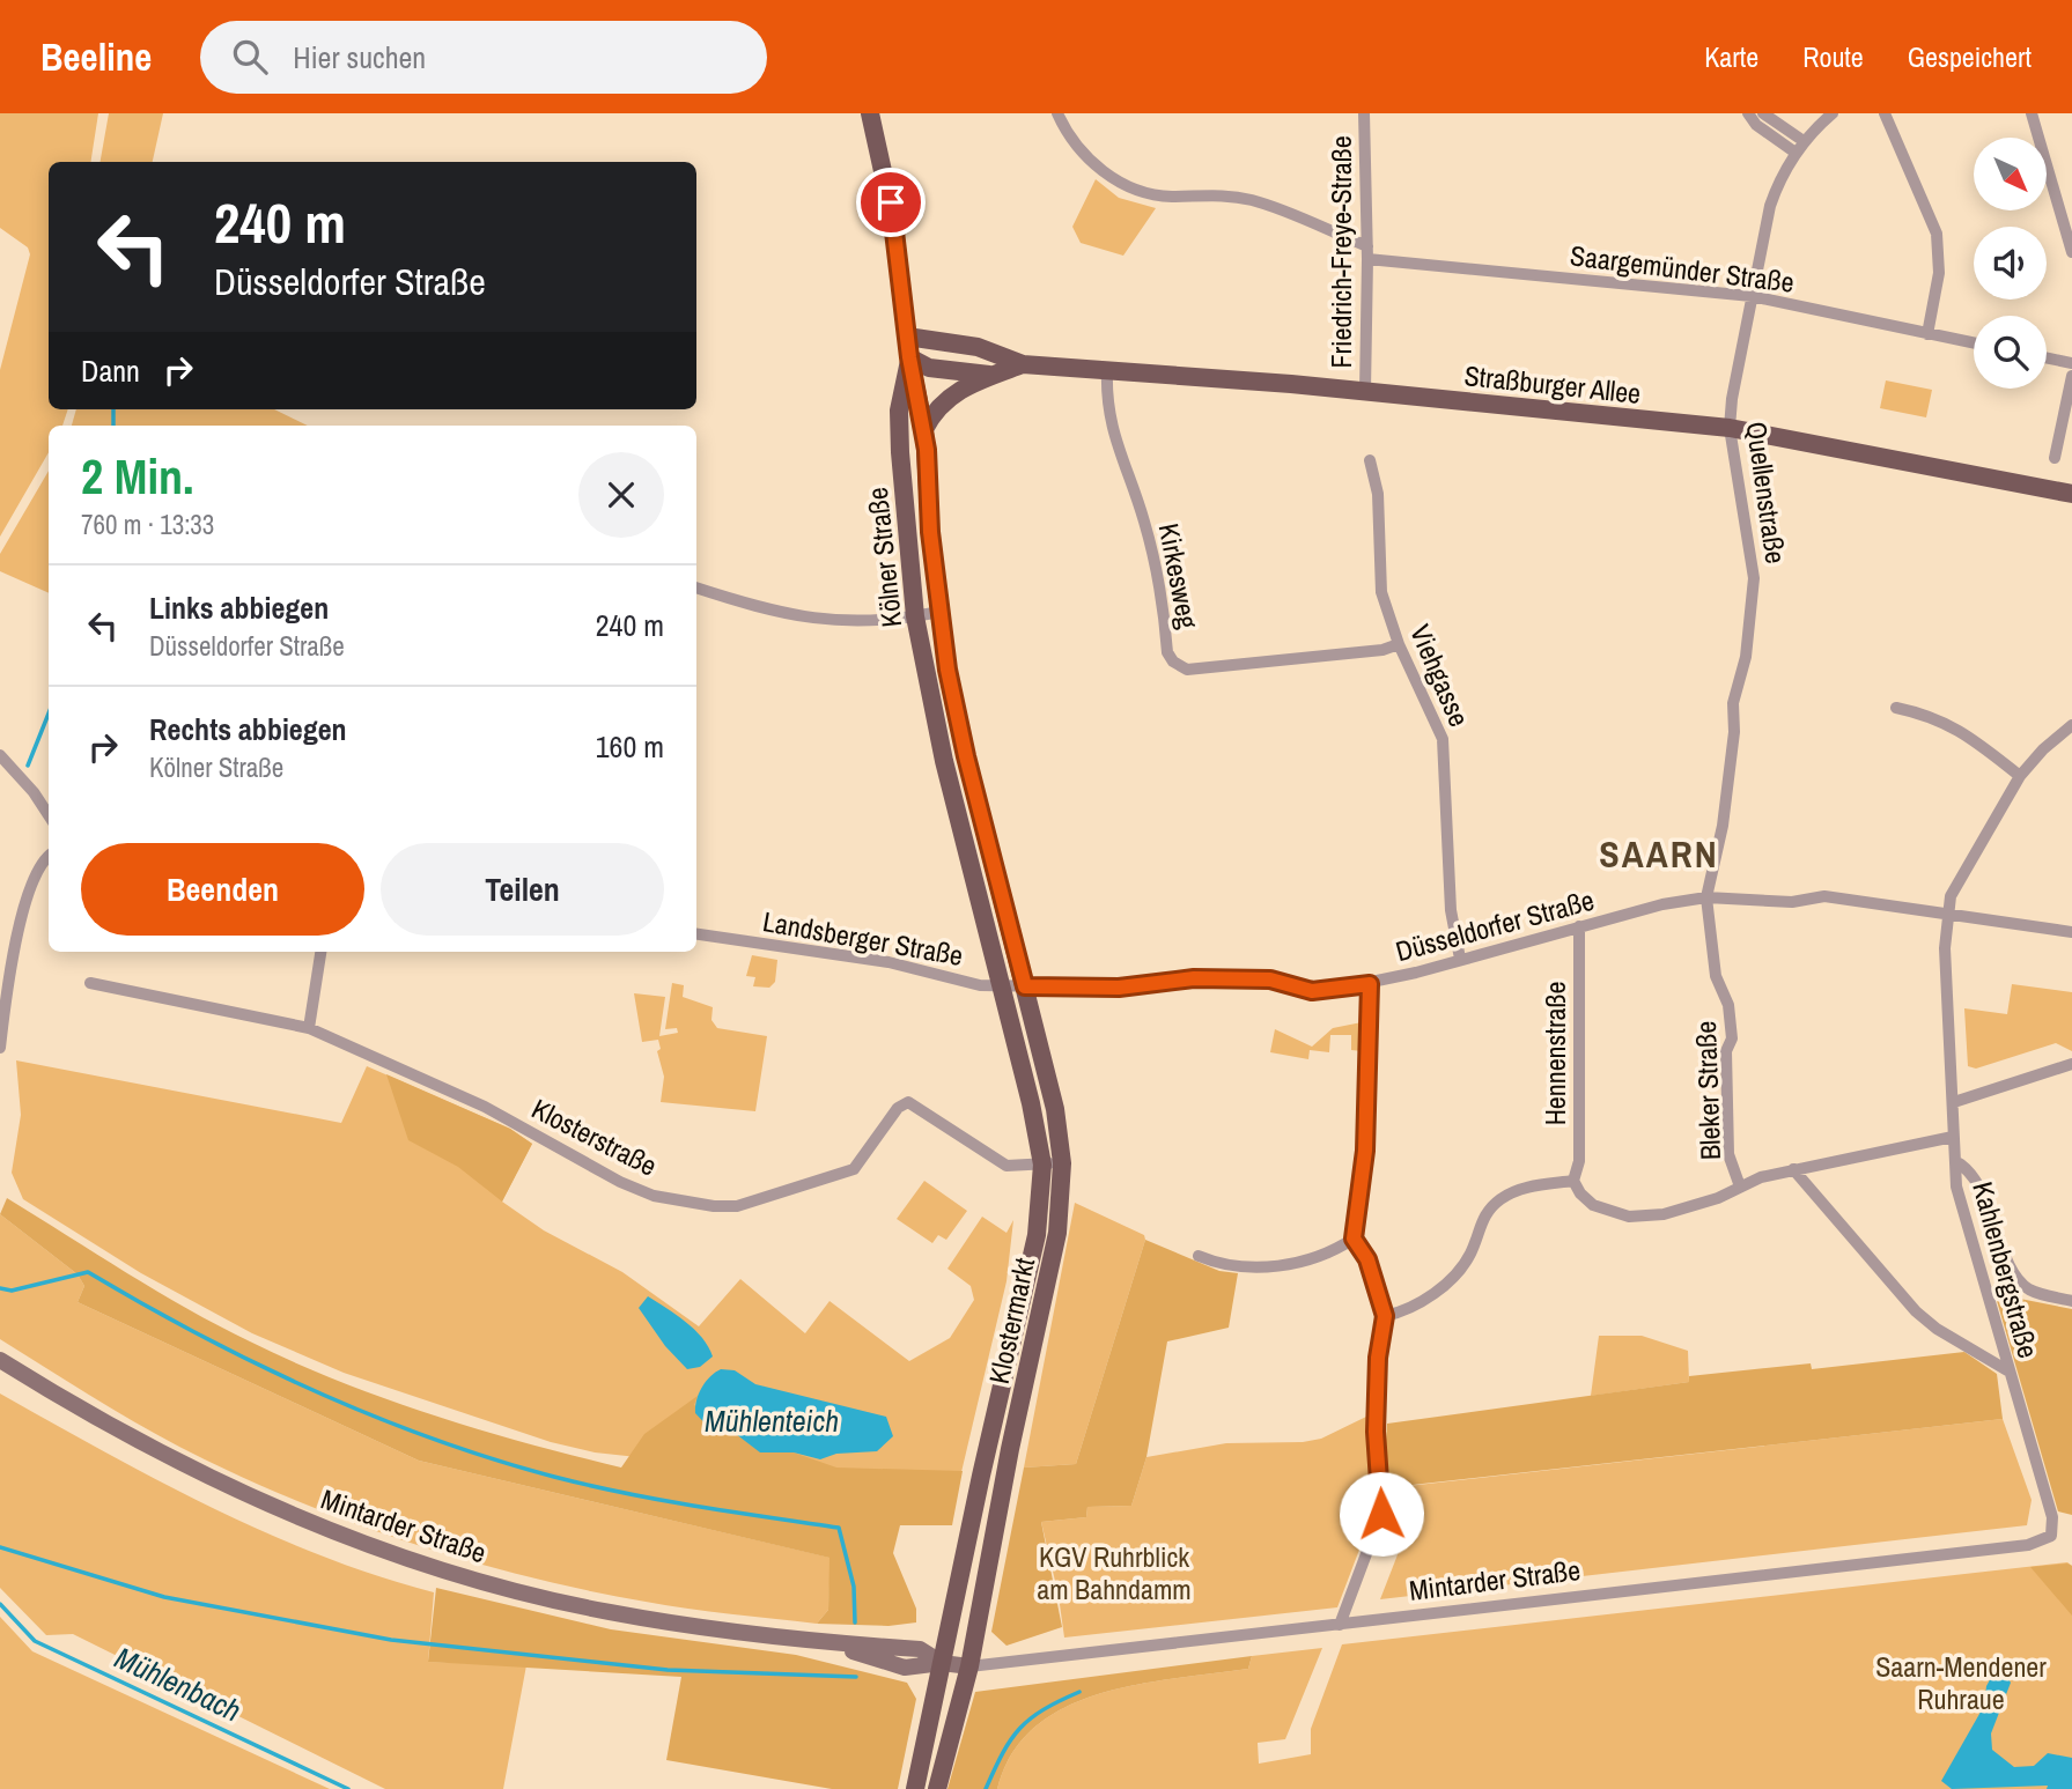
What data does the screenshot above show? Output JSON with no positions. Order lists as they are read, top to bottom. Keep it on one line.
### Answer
{"streets":{"main road":["Straßburger Allee","Kölner Straße","Klostermarkt","Mintarder Straße"],"street":["Friedrich-Freye-Straße","Saargemünder Straße","Quellenstraße","Kirkesweg","Viehgasse","Düsseldorfer Straße","Landsberger Straße","Hennenstraße","Bleker Straße","Klosterstraße","Kahlenbergstraße"]},"crossings":[["Friedrich-Freye-Straße","Saargemünder Straße"],["Friedrich-Freye-Straße","Straßburger Allee"],["Saargemünder Straße","Quellenstraße"],["Straßburger Allee","Quellenstraße"],["Straßburger Allee","Kölner Straße"],["Straßburger Allee","Kirkesweg"],["Quellenstraße","Düsseldorfer Straße"],["Quellenstraße","Bleker Straße"],["Kölner Straße","Düsseldorfer Straße"],["Kölner Straße","Landsberger Straße"],["Kölner Straße","Klostermarkt"],["Kirkesweg","Viehgasse"],["Viehgasse","Düsseldorfer Straße"],["Düsseldorfer Straße","Landsberger Straße"],["Düsseldorfer Straße","Hennenstraße"],["Düsseldorfer Straße","Bleker Straße"],["Düsseldorfer Straße","Kahlenbergstraße"],["Düsseldorfer Straße","Klostermarkt"],["Landsberger Straße","Klostermarkt"],["Klosterstraße","Klostermarkt"],["Kahlenbergstraße","Mintarder Straße"],["Klostermarkt","Mintarder Straße"]],"districts":["SAARN"],"water":["Mühlenteich","Mühlenbach"],"parks":["KGV Ruhrblick am Bahndamm","Saarn-Mendener Ruhraue"],"north":"bottom right","page":{"header":"Beeline","search":"Hier suchen","nav":["Karte","Route","Gespeichert"],"turn":["240 m","Düsseldorfer Straße"],"then":"Dann","heading":["2 Min.","760 m · 13:33"],"list":[{"name":"Links abbiegen","note":"Düsseldorfer Straße","value":"240 m"},{"name":"Rechts abbiegen","note":"Kölner Straße","value":"160 m"}],"buttons":["Beenden","Teilen"]}}
